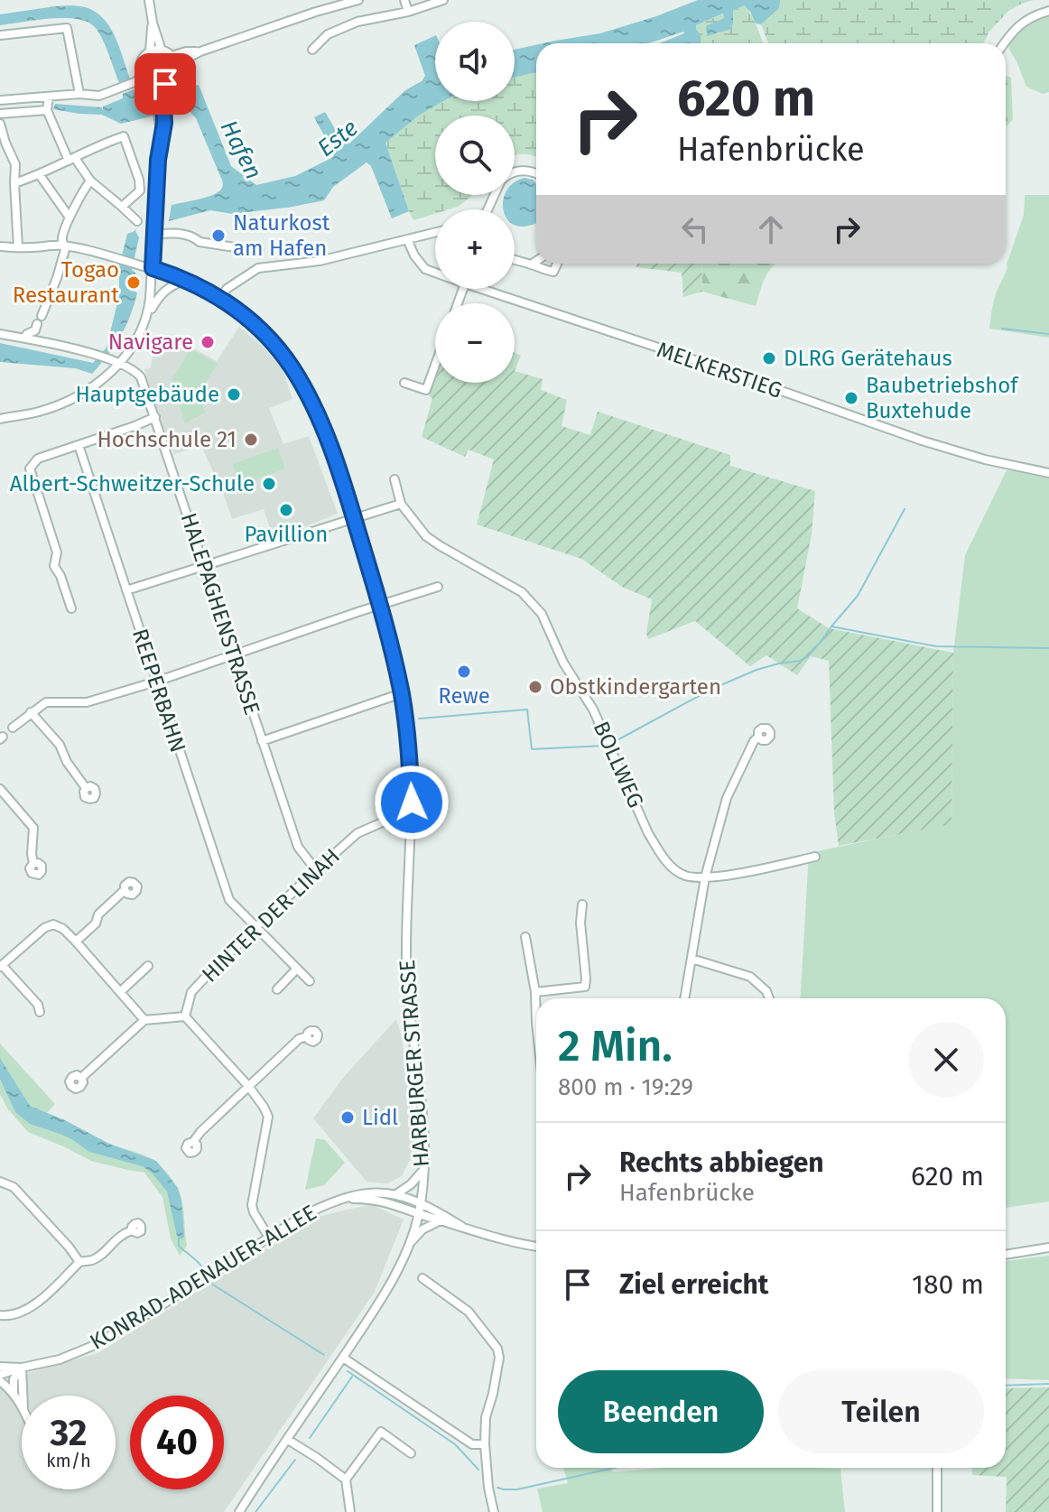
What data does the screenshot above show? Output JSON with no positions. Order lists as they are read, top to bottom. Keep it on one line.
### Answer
{"streets":{"street":["MELKERSTIEG","HALEPAGHENSTRASSE","REEPERBAHN","BOLLWEG","HINTER DER LINAH","HARBURGER STRASSE","KONRAD-ADENAUER-ALLEE"]},"crossings":[["HALEPAGHENSTRASSE","HINTER DER LINAH"],["REEPERBAHN","HINTER DER LINAH"],["HINTER DER LINAH","HARBURGER STRASSE"],["HARBURGER STRASSE","KONRAD-ADENAUER-ALLEE"]],"water":["Este","Hafen"],"places":["Naturkost am Hafen","Togao Restaurant","Navigare","DLRG Gerätehaus","Hauptgebäude","Baubetriebshof Buxtehude","Hochschule 21","Albert-Schweitzer-Schule","Pavillion","Rewe","Obstkindergarten","Lidl"],"page":{"map_buttons":["+","−"],"turn":["620 m","Hafenbrücke"],"heading":["2 Min.","800 m · 19:29"],"list":[{"name":"Rechts abbiegen","note":"Hafenbrücke","value":"620 m"},{"name":"Ziel erreicht","value":"180 m"}],"buttons":["Beenden","Teilen"],"speed":"32 km/h","limit":"40"}}
